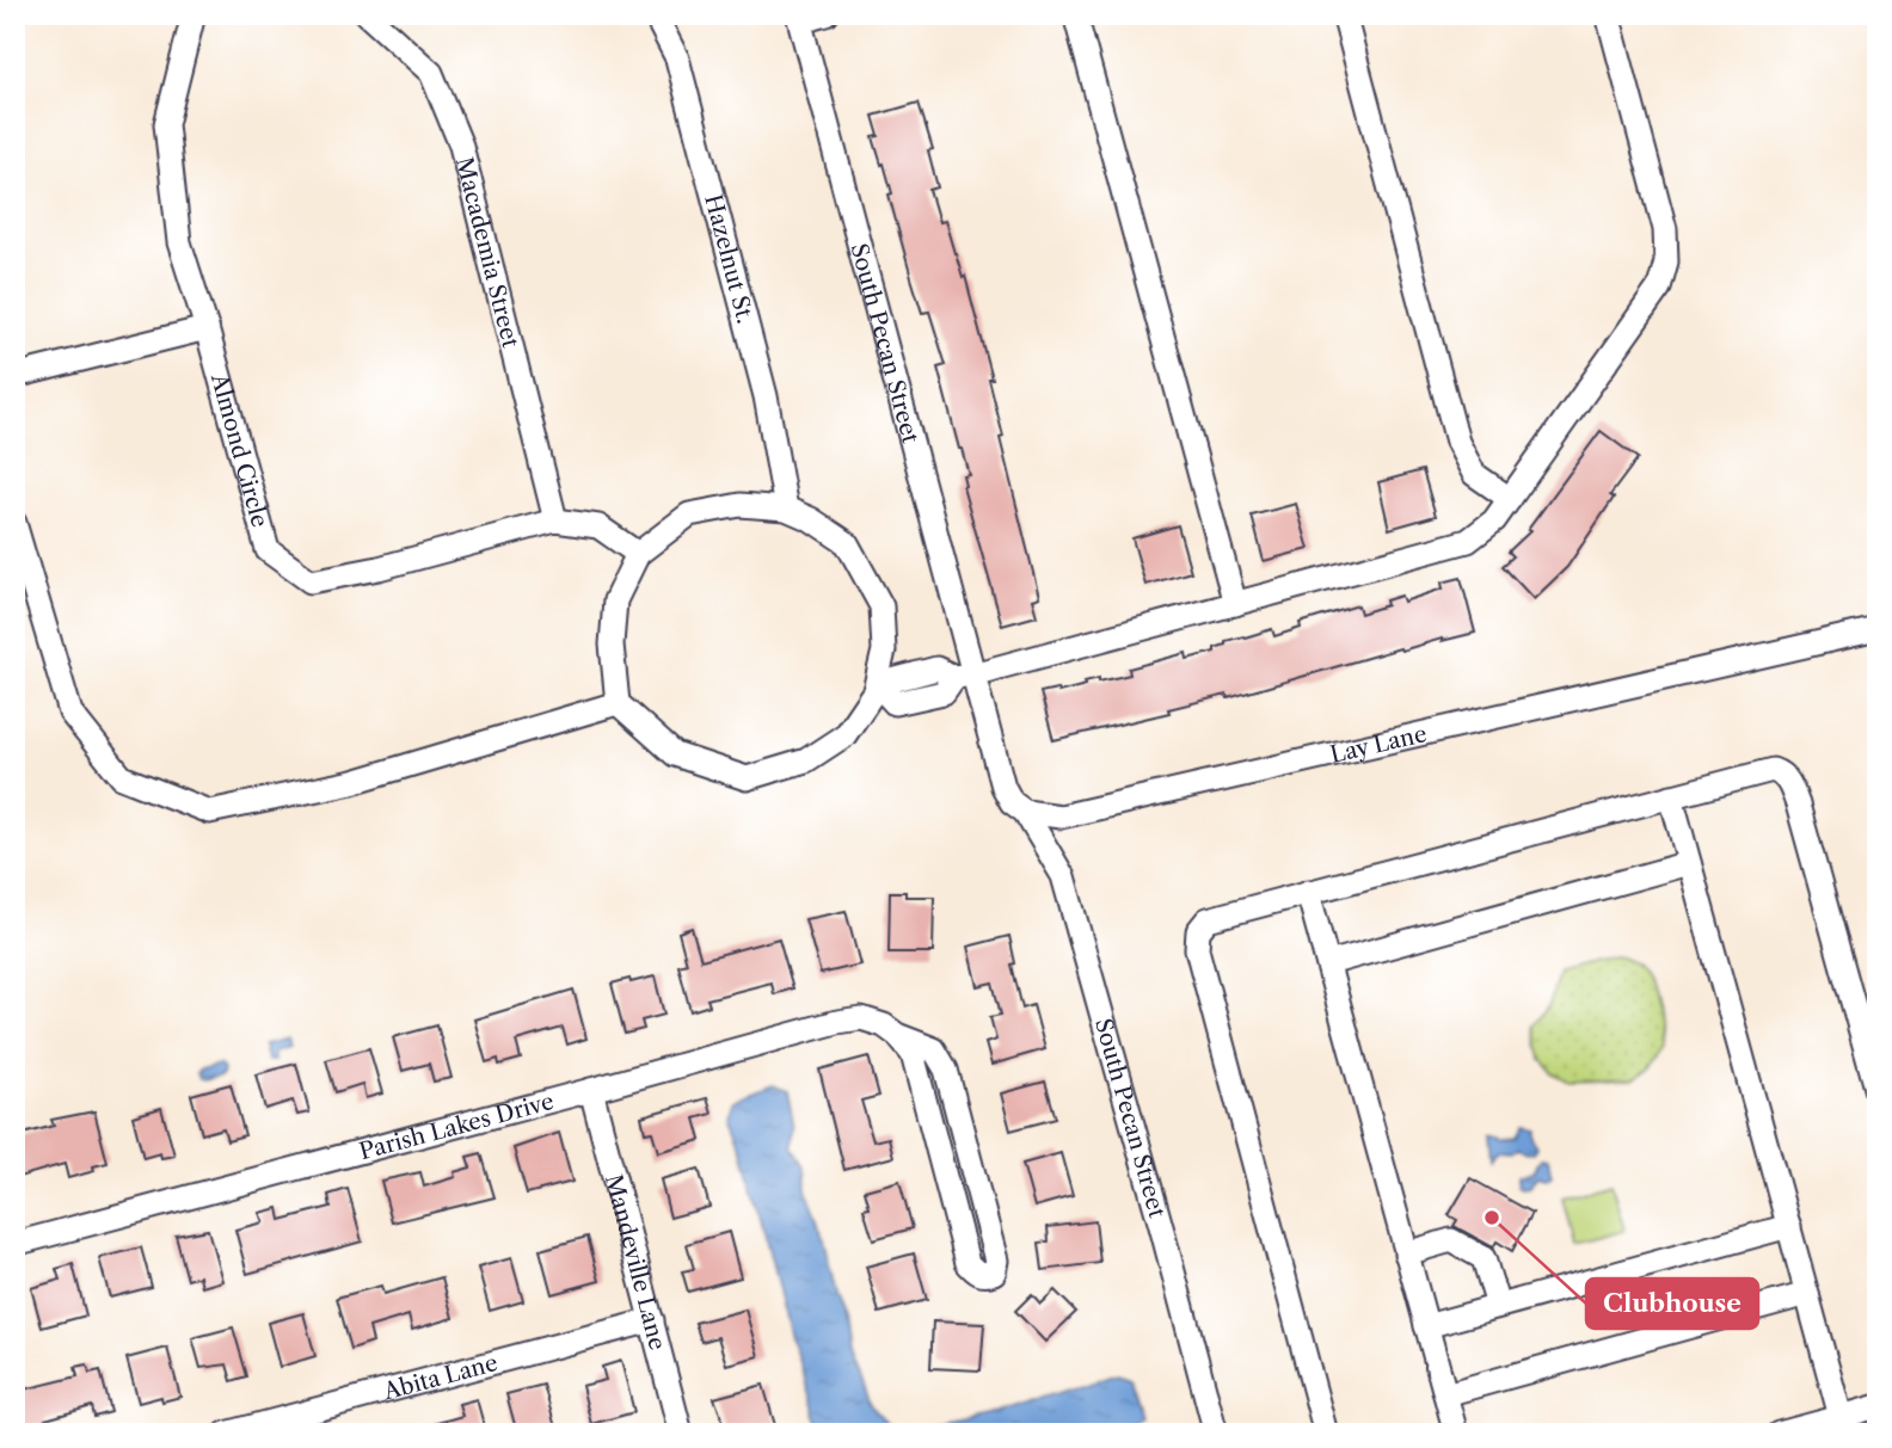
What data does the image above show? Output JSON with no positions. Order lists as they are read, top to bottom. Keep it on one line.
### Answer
{"streets":{"street":["Macademia Street","Hazelnut St.","South Pecan Street","Almond Circle","Lay Lane","Parish Lakes Drive","Mandeville Lane","Abita Lane"]},"crossings":[["Macademia Street","Almond Circle"],["Hazelnut St.","Almond Circle"],["South Pecan Street","Lay Lane"],["Parish Lakes Drive","Mandeville Lane"],["Mandeville Lane","Abita Lane"]],"places":["Clubhouse"]}
